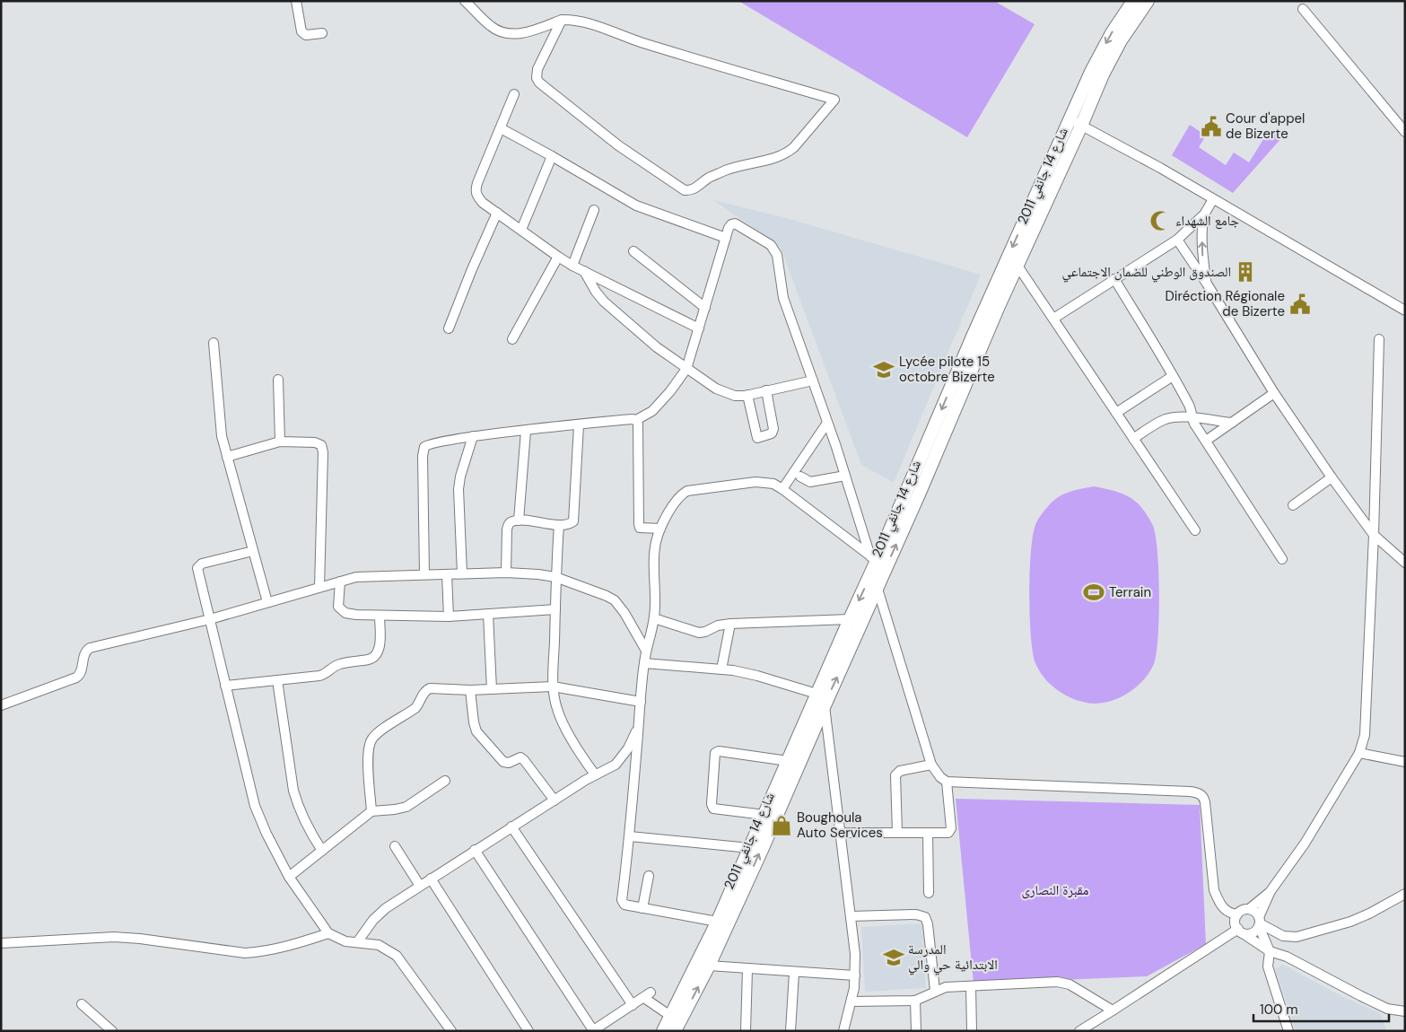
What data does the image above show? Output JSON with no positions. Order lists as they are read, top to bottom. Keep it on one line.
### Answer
{"streets":{"main road":["شارع 14 جانفي 2011"]},"parks":["مقبرة النصارى"],"places":{"public building":["Cour d'appel de Bizerte","Diréction Régionale de Bizerte"],"mosque":["جامع الشهداء"],"building":["الصندوق الوطني للضمان الاجتماعي"],"school or university":["Lycée pilote 15 octobre Bizerte","المدرسة الابتدائية حي والي"],"sports":["Terrain"],"shop":["Boughoula Auto Services"]},"scale_bar":"100 m"}
